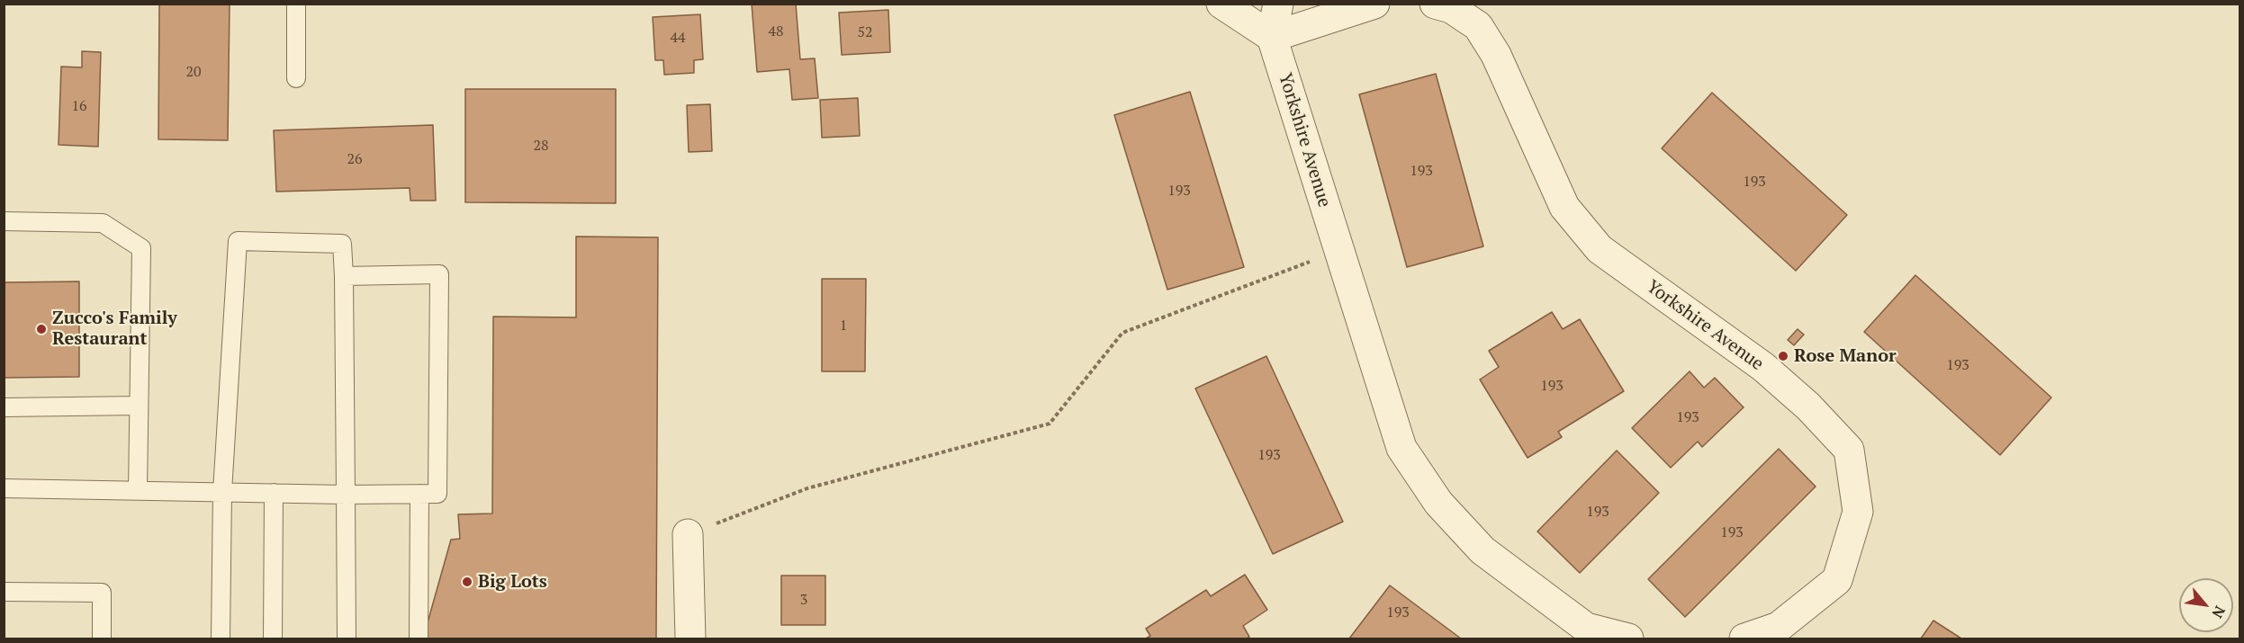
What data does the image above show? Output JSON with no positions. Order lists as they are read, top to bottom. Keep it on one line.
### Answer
{"streets":{"street":["Yorkshire Avenue"]},"places":["Zucco's Family Restaurant","Rose Manor","Big Lots"],"house_numbers":["48","52","44","20","16","28","26","193","193","193","1","193","193","193","193","193","193","3","193"],"north":"bottom right"}
